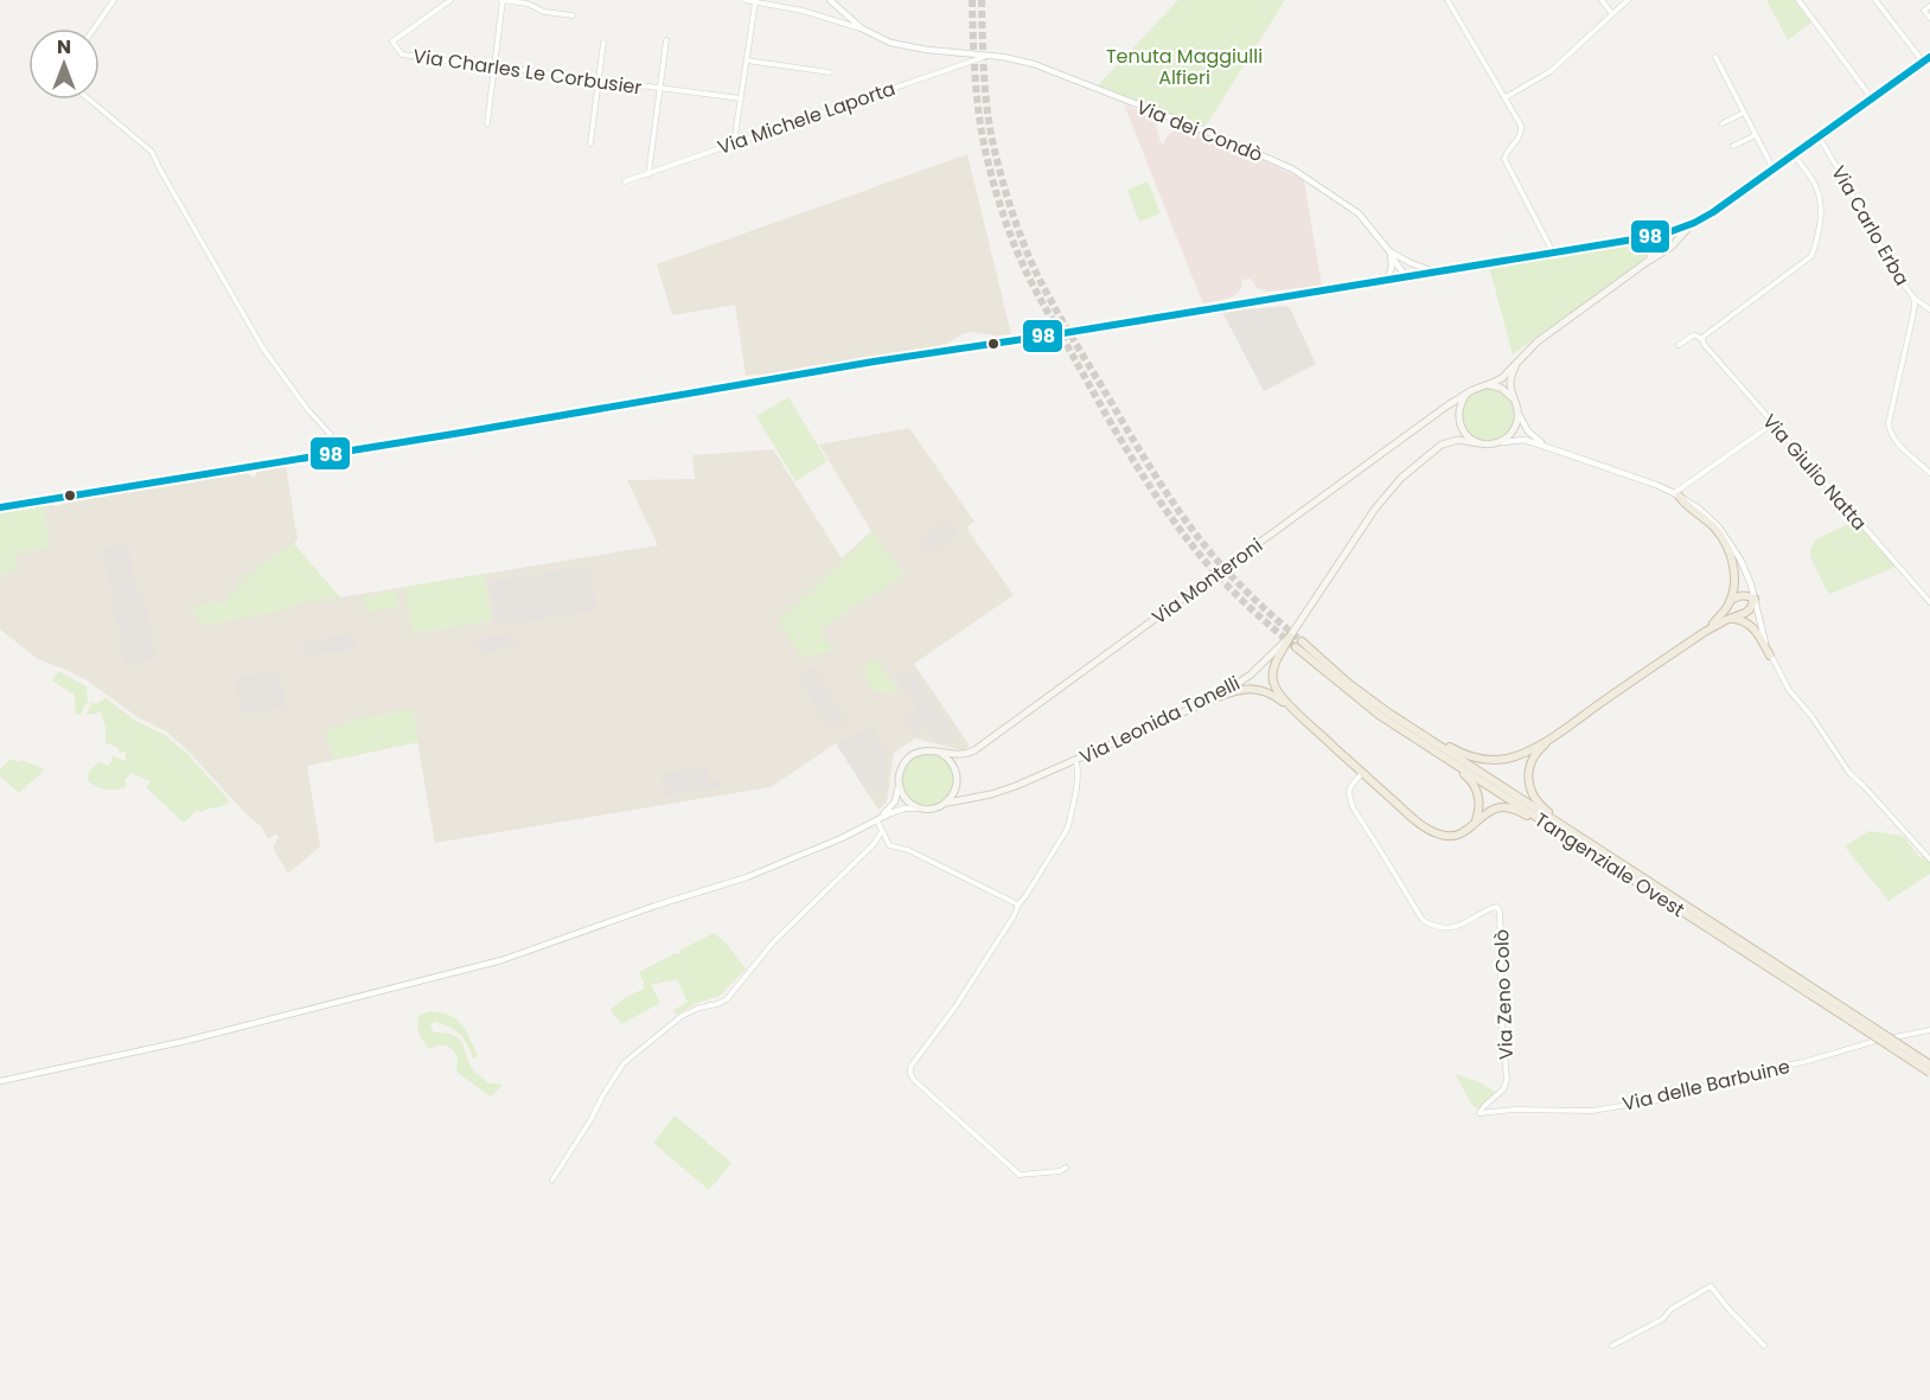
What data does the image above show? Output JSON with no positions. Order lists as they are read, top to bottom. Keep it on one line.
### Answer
{"streets":{"highway":["Tangenziale Ovest"],"main road":["Via Monteroni","Via Leonida Tonelli"],"street":["Via Charles Le Corbusier","Via Michele Laporta","Via dei Condò","Via Carlo Erba","Via Giulio Natta","Via Zeno Colò","Via delle Barbuine"]},"crossings":[["Via Michele Laporta","Via dei Condò"],["Via dei Condò","Via Monteroni"],["Via Carlo Erba","Via Monteroni"],["Via Monteroni","Via Leonida Tonelli"],["Via Zeno Colò","Via delle Barbuine"]],"parks":["Tenuta Maggiulli Alfieri"],"lines":["transit line 98"],"north":"top"}
